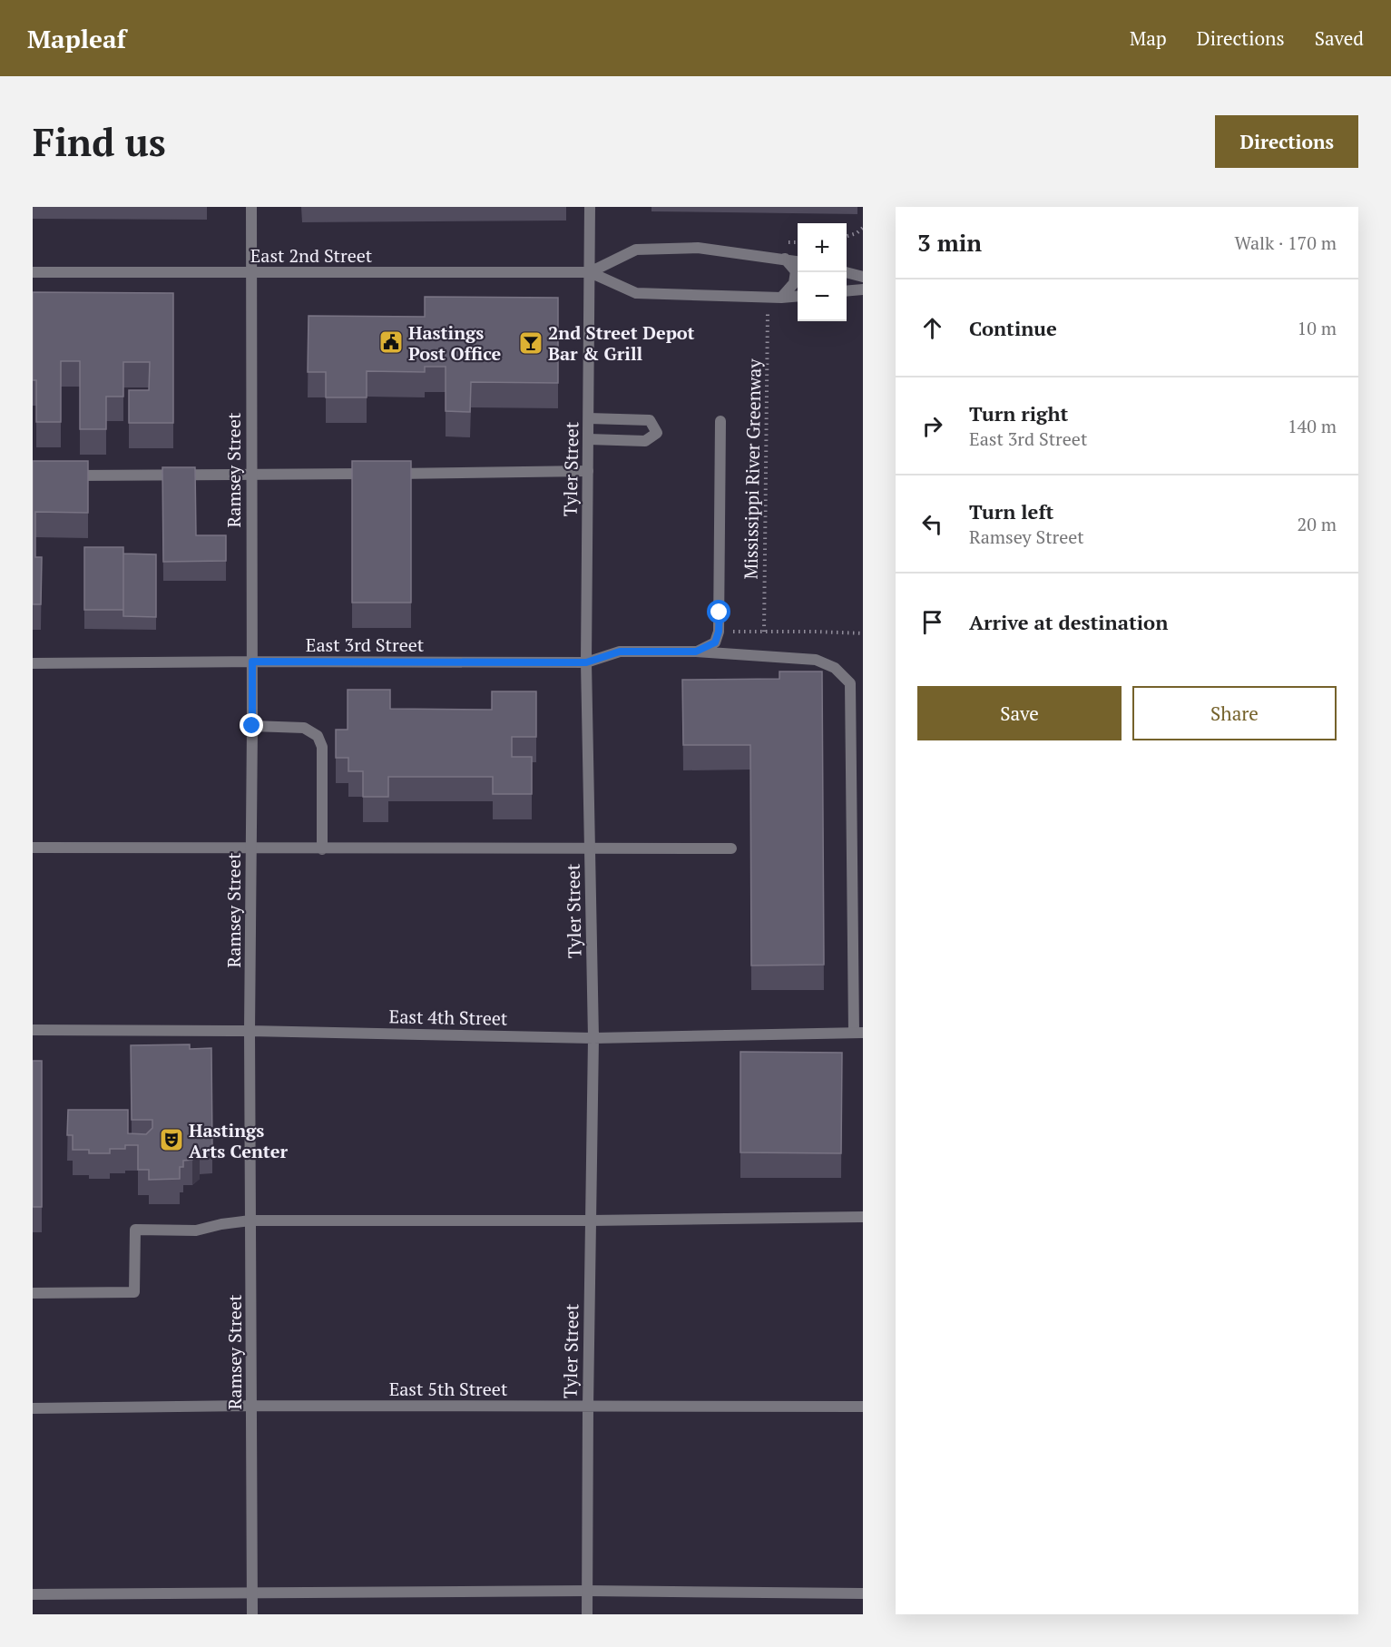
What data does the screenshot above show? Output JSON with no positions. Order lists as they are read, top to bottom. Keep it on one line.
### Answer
{"streets":{"street":["East 2nd Street","Tyler Street","Ramsey Street","East 3rd Street","East 4th Street","East 5th Street"],"path":["Mississippi River Greenway"]},"crossings":[["East 2nd Street","Tyler Street"],["East 2nd Street","Mississippi River Greenway"],["East 2nd Street","Ramsey Street"],["Tyler Street","East 3rd Street"],["Tyler Street","East 4th Street"],["Tyler Street","East 5th Street"],["Ramsey Street","East 3rd Street"],["Ramsey Street","East 4th Street"],["Ramsey Street","East 5th Street"],["East 3rd Street","East 4th Street"]],"places":{"public building":["Hastings Post Office"],"bar":["2nd Street Depot Bar & Grill"],"theatre":["Hastings Arts Center"]},"page":{"header":"Mapleaf","nav":["Map","Directions","Saved"],"buttons":["Directions",["Save","Share"]],"title":"Find us","heading":["3 min","Walk · 170 m"],"map_buttons":["+","−"],"list":[["Continue","10 m"],["Turn right","East 3rd Street","140 m"],["Turn left","Ramsey Street","20 m"],"Arrive at destination"]}}
